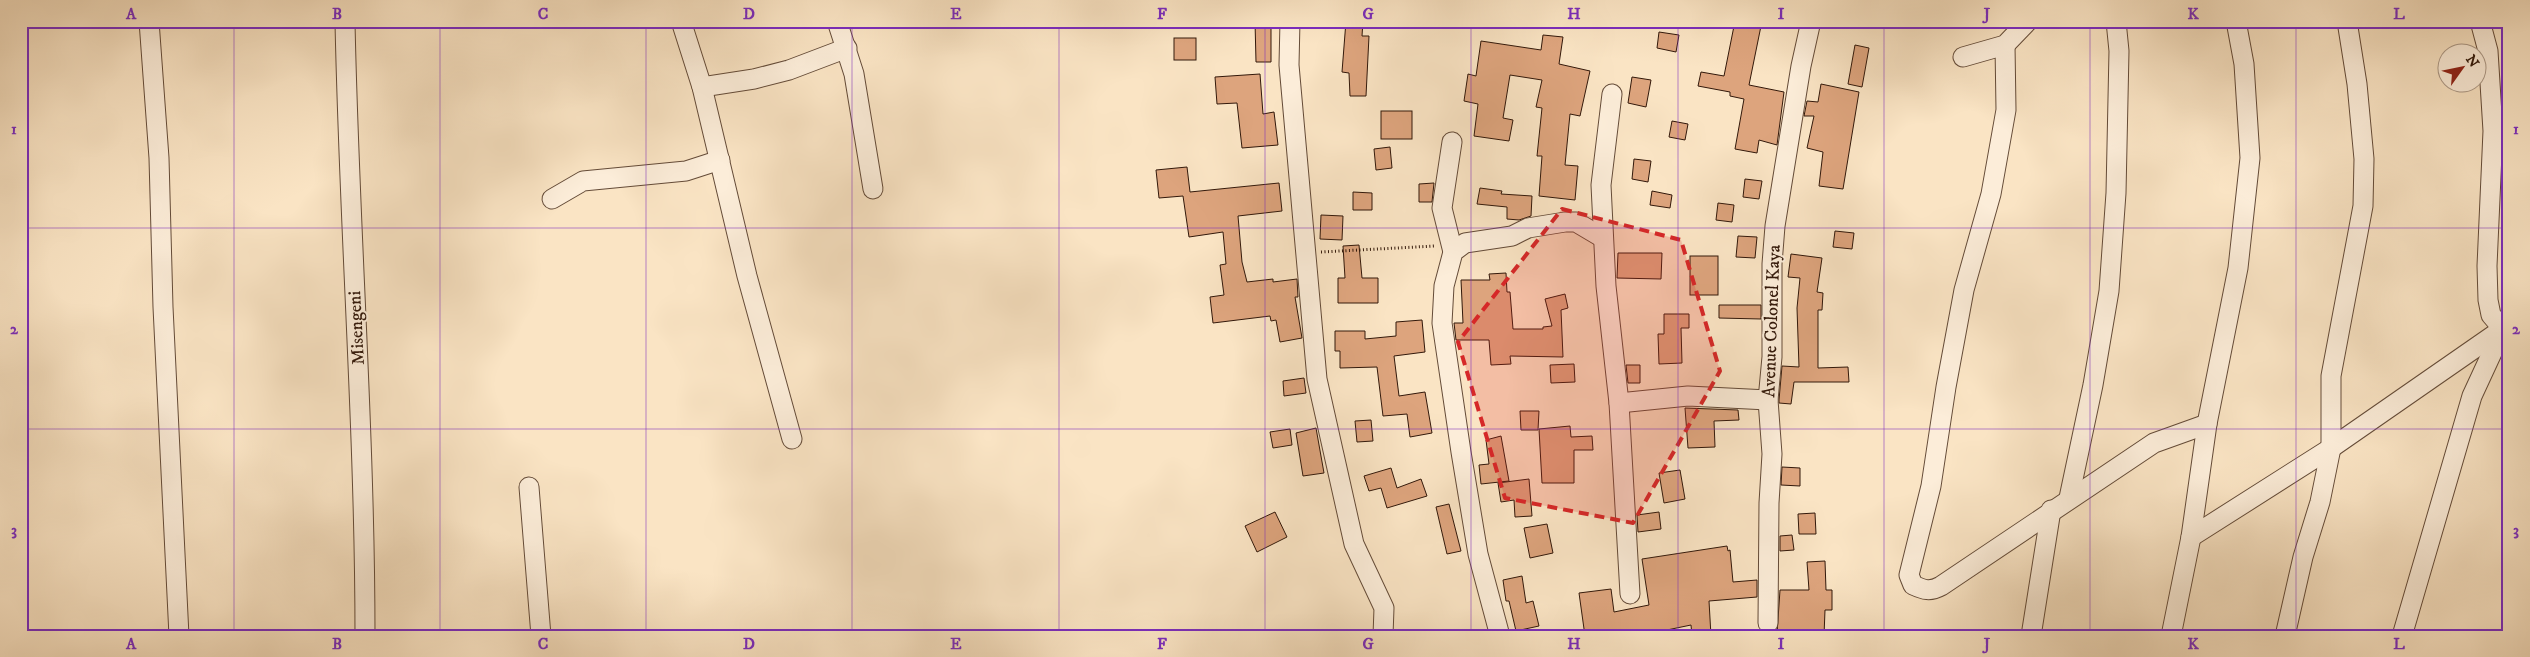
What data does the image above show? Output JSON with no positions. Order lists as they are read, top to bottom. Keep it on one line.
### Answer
{"streets":{"street":["Avenue Colonel Kaya","Misengeni"]},"north":"top right","grid":{"columns":["A","B","C","D","E","F","G","H","I","J","K","L"],"rows":["1","2","3"]}}
